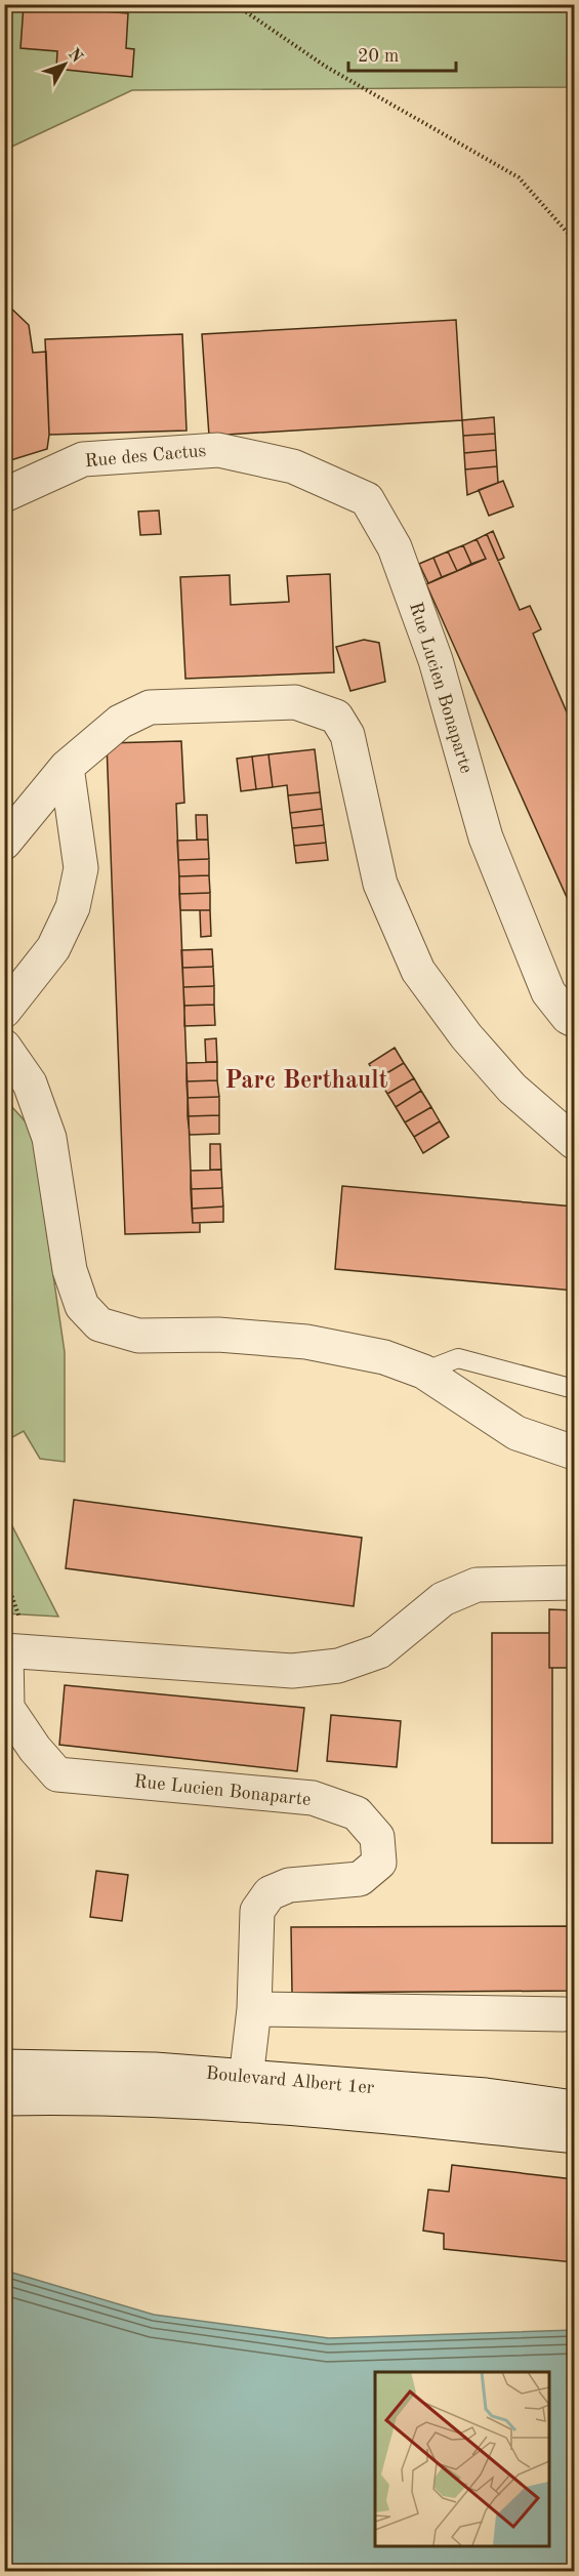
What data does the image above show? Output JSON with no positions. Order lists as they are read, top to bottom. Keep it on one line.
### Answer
{"streets":{"street":["Rue des Cactus","Rue Lucien Bonaparte","Boulevard Albert 1er"]},"crossings":[["Rue des Cactus","Rue Lucien Bonaparte"],["Rue Lucien Bonaparte","Boulevard Albert 1er"]],"districts":["Parc Berthault"],"scale_bar":"20 m","north":"top right"}
